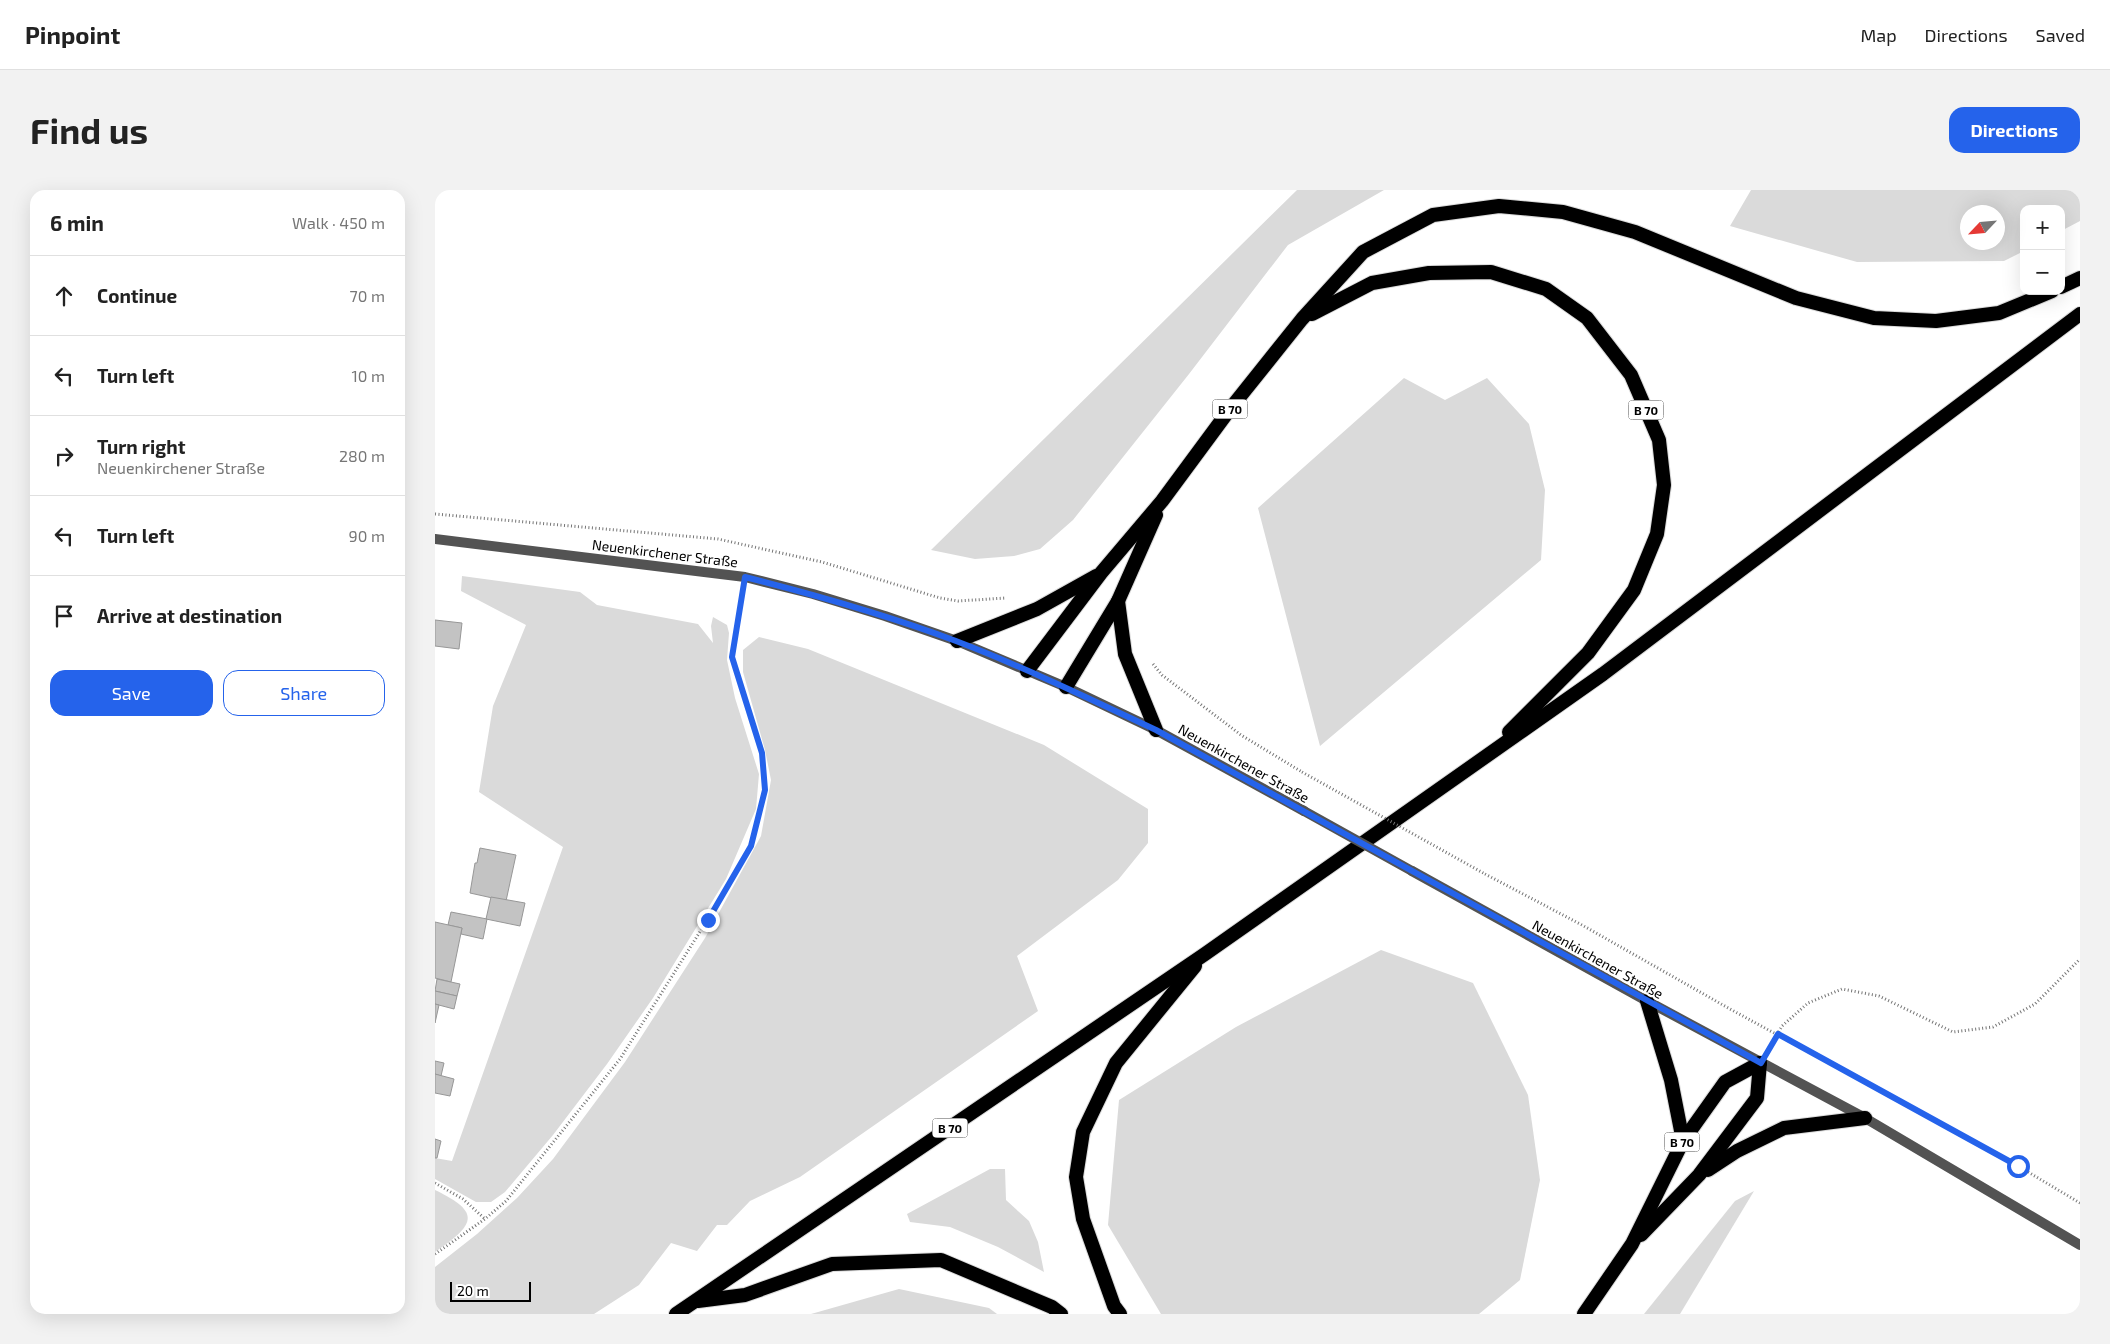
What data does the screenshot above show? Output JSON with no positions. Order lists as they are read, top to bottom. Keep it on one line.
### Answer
{"streets":{"highway":["B 70"],"street":["Neuenkirchener Straße"]},"crossings":[["B 70","Neuenkirchener Straße"]],"scale_bar":"20 m","north":"bottom left","page":{"header":"Pinpoint","nav":["Map","Directions","Saved"],"buttons":["Directions",["Save","Share"]],"title":"Find us","heading":["6 min","Walk · 450 m"],"map_buttons":["+","−"],"list":[["Continue","70 m"],["Turn left","10 m"],["Turn right","Neuenkirchener Straße","280 m"],["Turn left","90 m"],"Arrive at destination"],"scale":"20 m"}}
